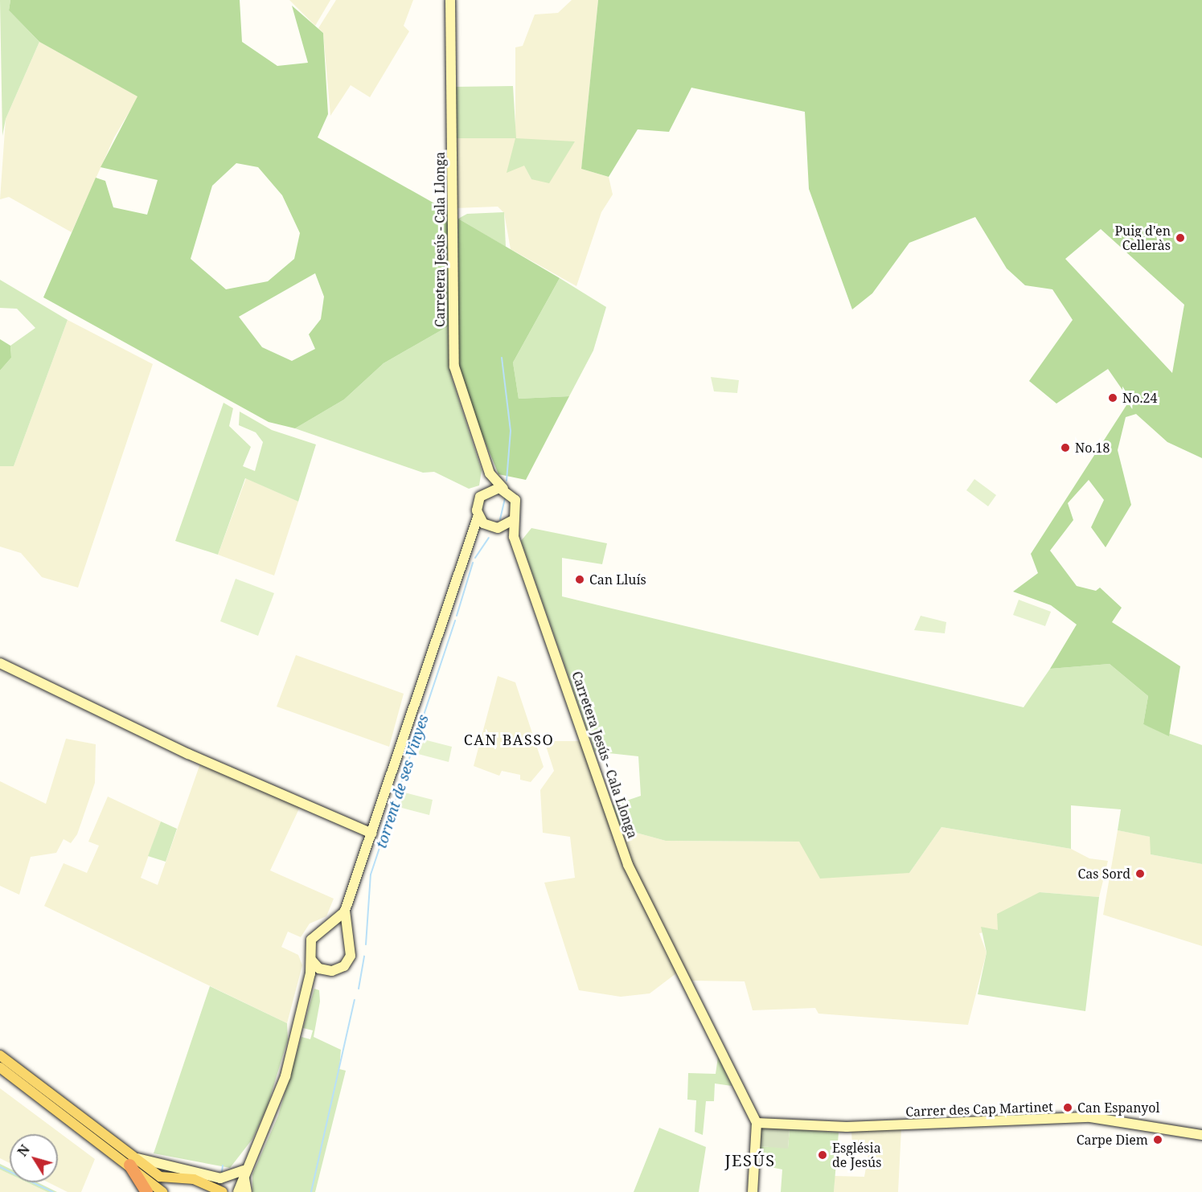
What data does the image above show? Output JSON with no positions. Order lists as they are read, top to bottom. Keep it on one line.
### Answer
{"streets":{"main road":["Carretera Jesús - Cala Llonga","Carrer des Cap Martinet"]},"crossings":[["Carretera Jesús - Cala Llonga","Carrer des Cap Martinet"]],"districts":["CAN BASSO","JESÚS"],"water":["torrent de ses Vinyes"],"places":["Puig d'en Celleràs","No.24","No.18","Can Lluís","Cas Sord","Can Espanyol","Carpe Diem","Església de Jesús"],"north":"top left"}
